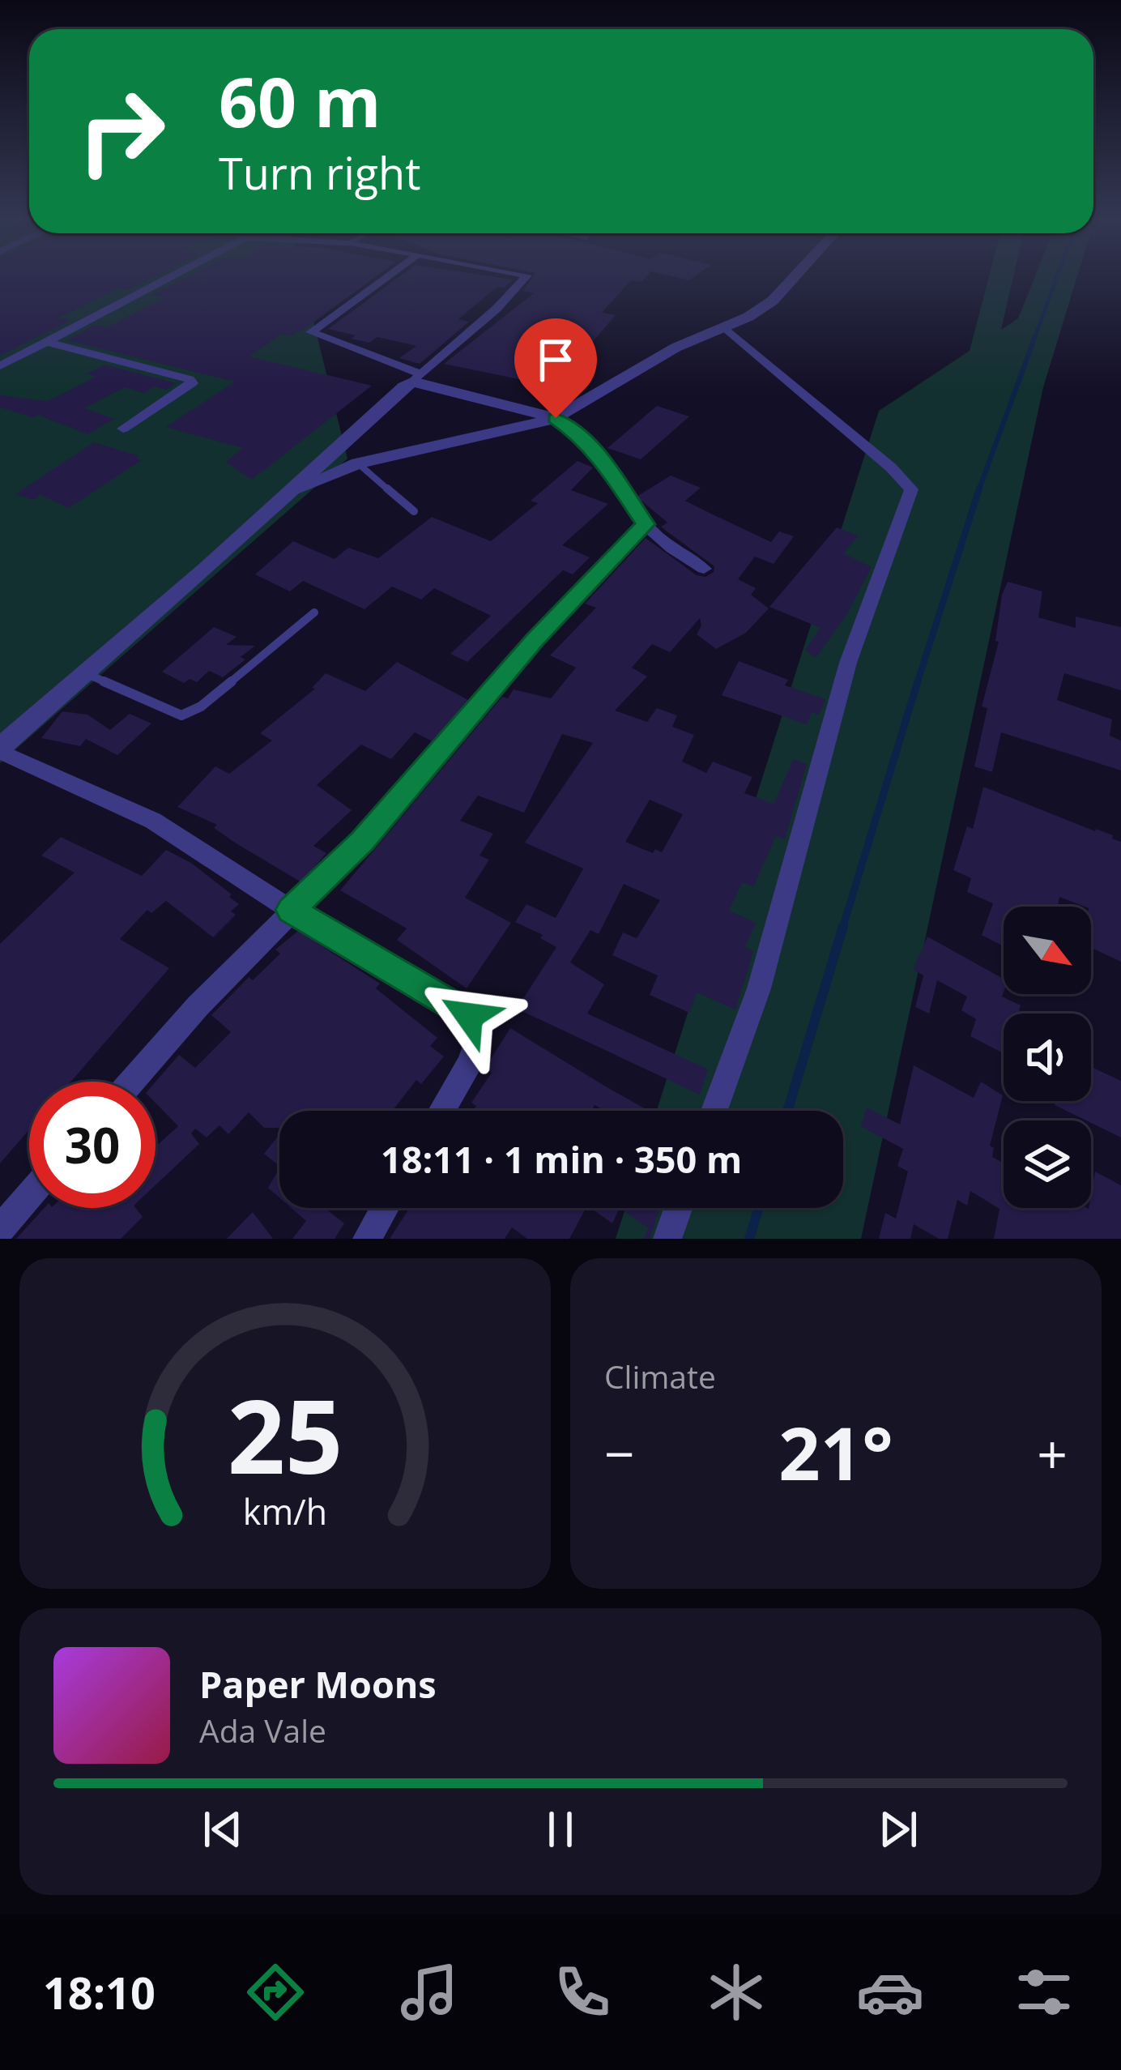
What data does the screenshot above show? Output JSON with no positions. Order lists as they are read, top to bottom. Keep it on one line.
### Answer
{"north":"bottom right","page":{"turn":["60 m","Turn right"],"limit":"30","trip":"18:11 · 1 min · 350 m","tile":"Climate","heat":["−","21°","+"],"song":["Paper Moons","Ada Vale"],"tabs":"18:10","gauge":["25","km/h"]}}
